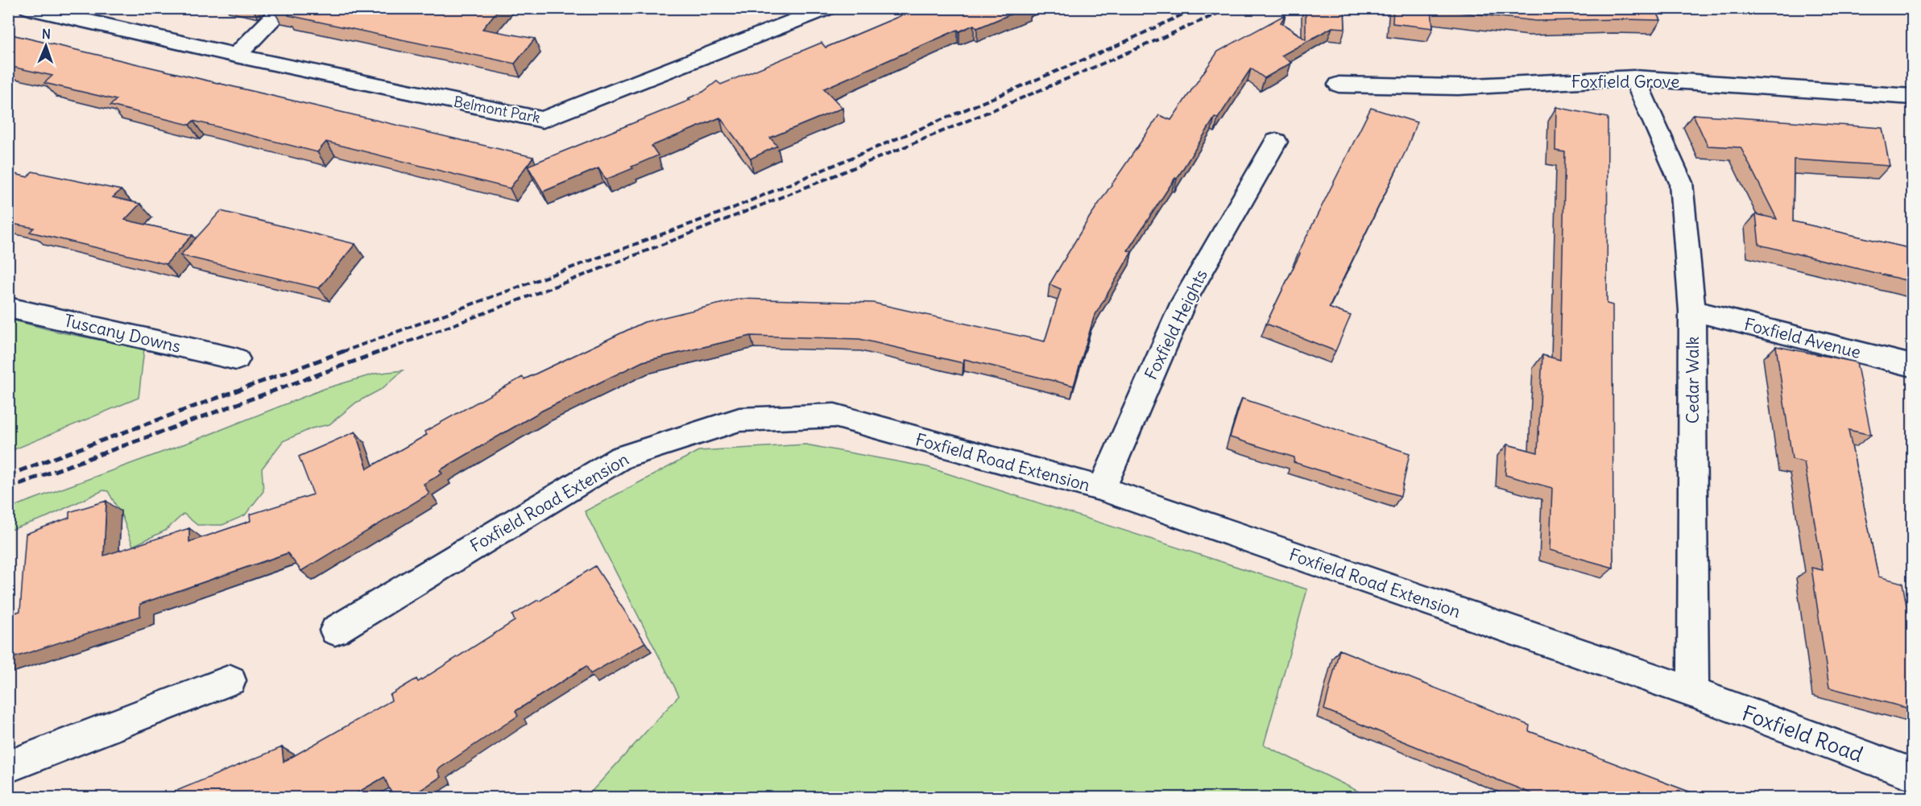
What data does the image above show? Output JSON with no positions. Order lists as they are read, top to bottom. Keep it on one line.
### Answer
{"streets":{"street":["Foxfield Grove","Belmont Park","Foxfield Heights","Tuscany Downs","Foxfield Avenue","Cedar Walk","Foxfield Road Extension","Foxfield Road"]},"crossings":[["Foxfield Grove","Cedar Walk"],["Foxfield Heights","Foxfield Road Extension"],["Foxfield Avenue","Cedar Walk"],["Cedar Walk","Foxfield Road Extension"],["Cedar Walk","Foxfield Road"],["Foxfield Road Extension","Foxfield Road"]],"north":"top"}
